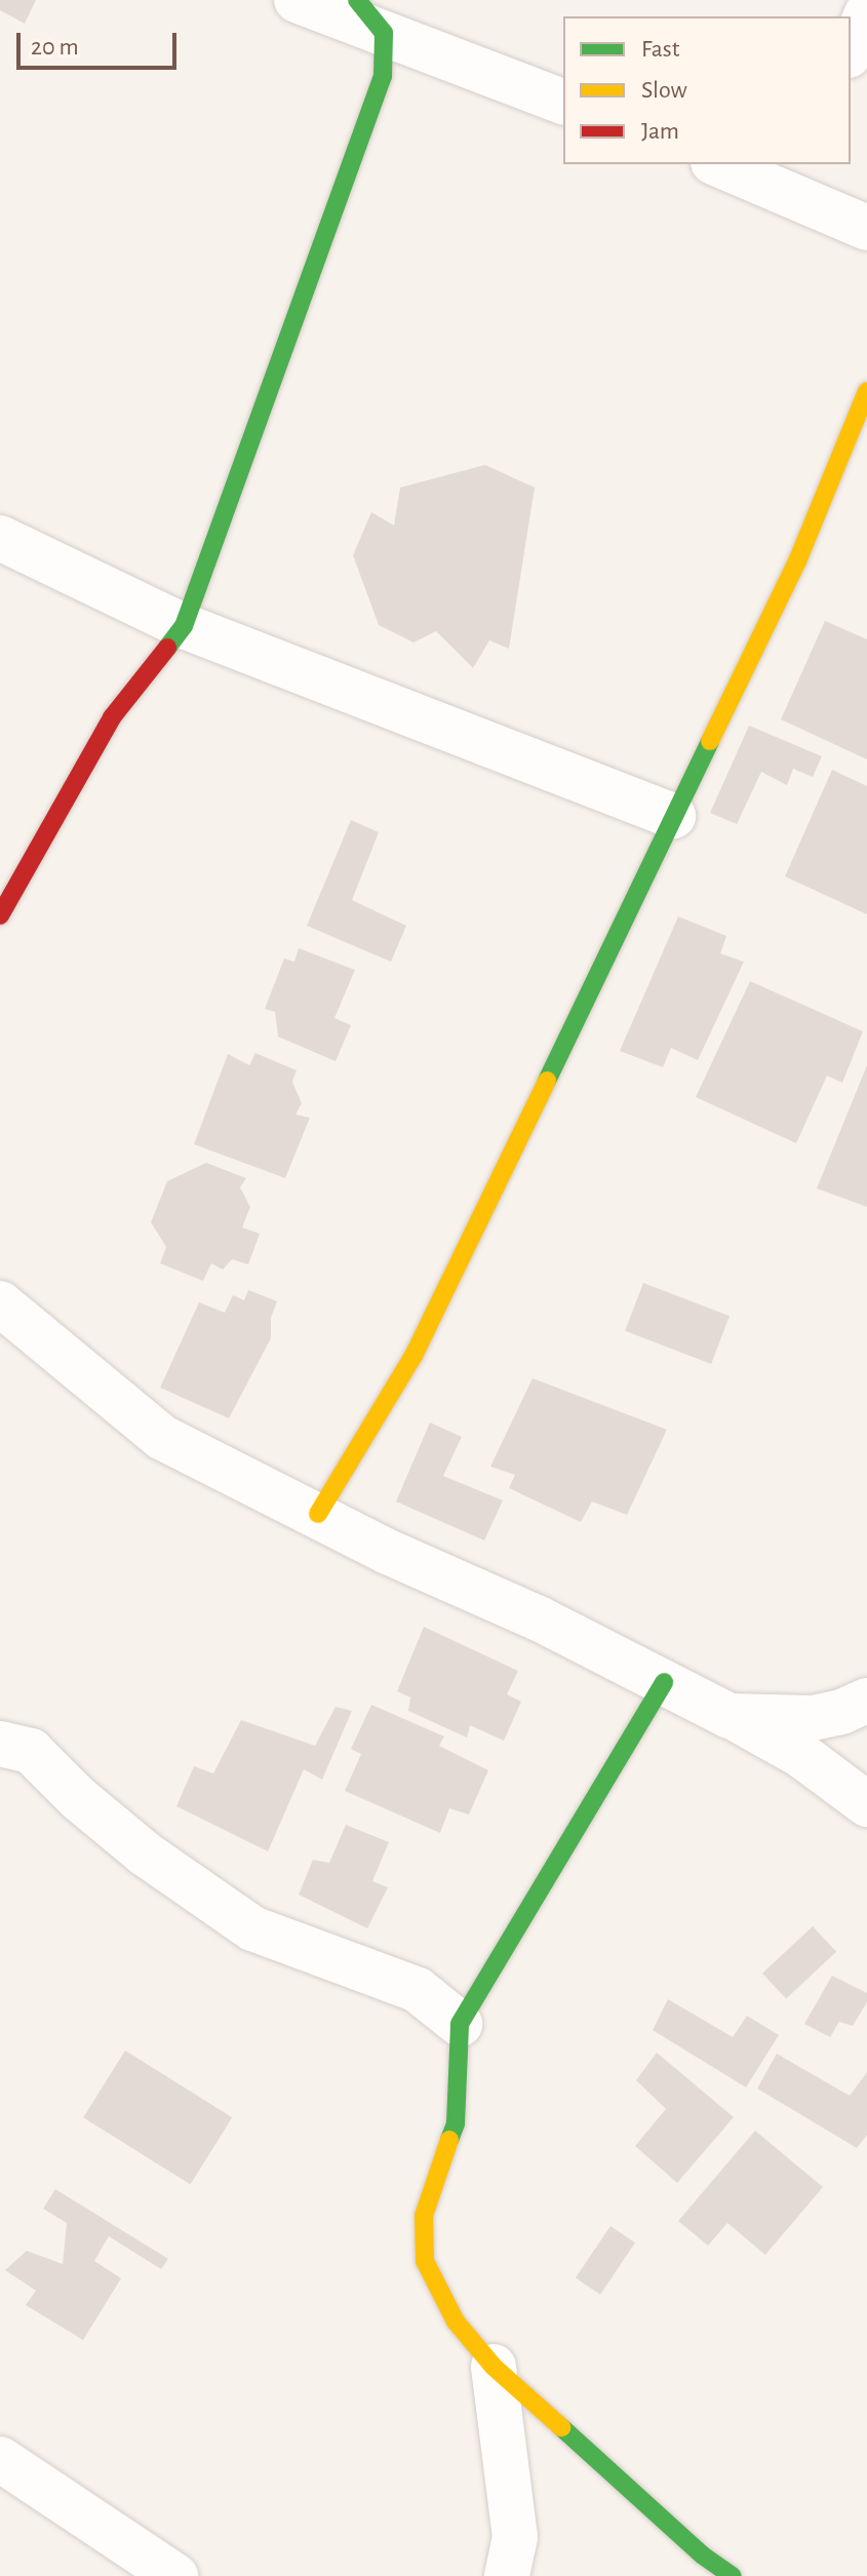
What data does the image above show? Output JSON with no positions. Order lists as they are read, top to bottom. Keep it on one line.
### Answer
{"legend":["Fast","Slow","Jam"],"scale_bar":"20 m"}
